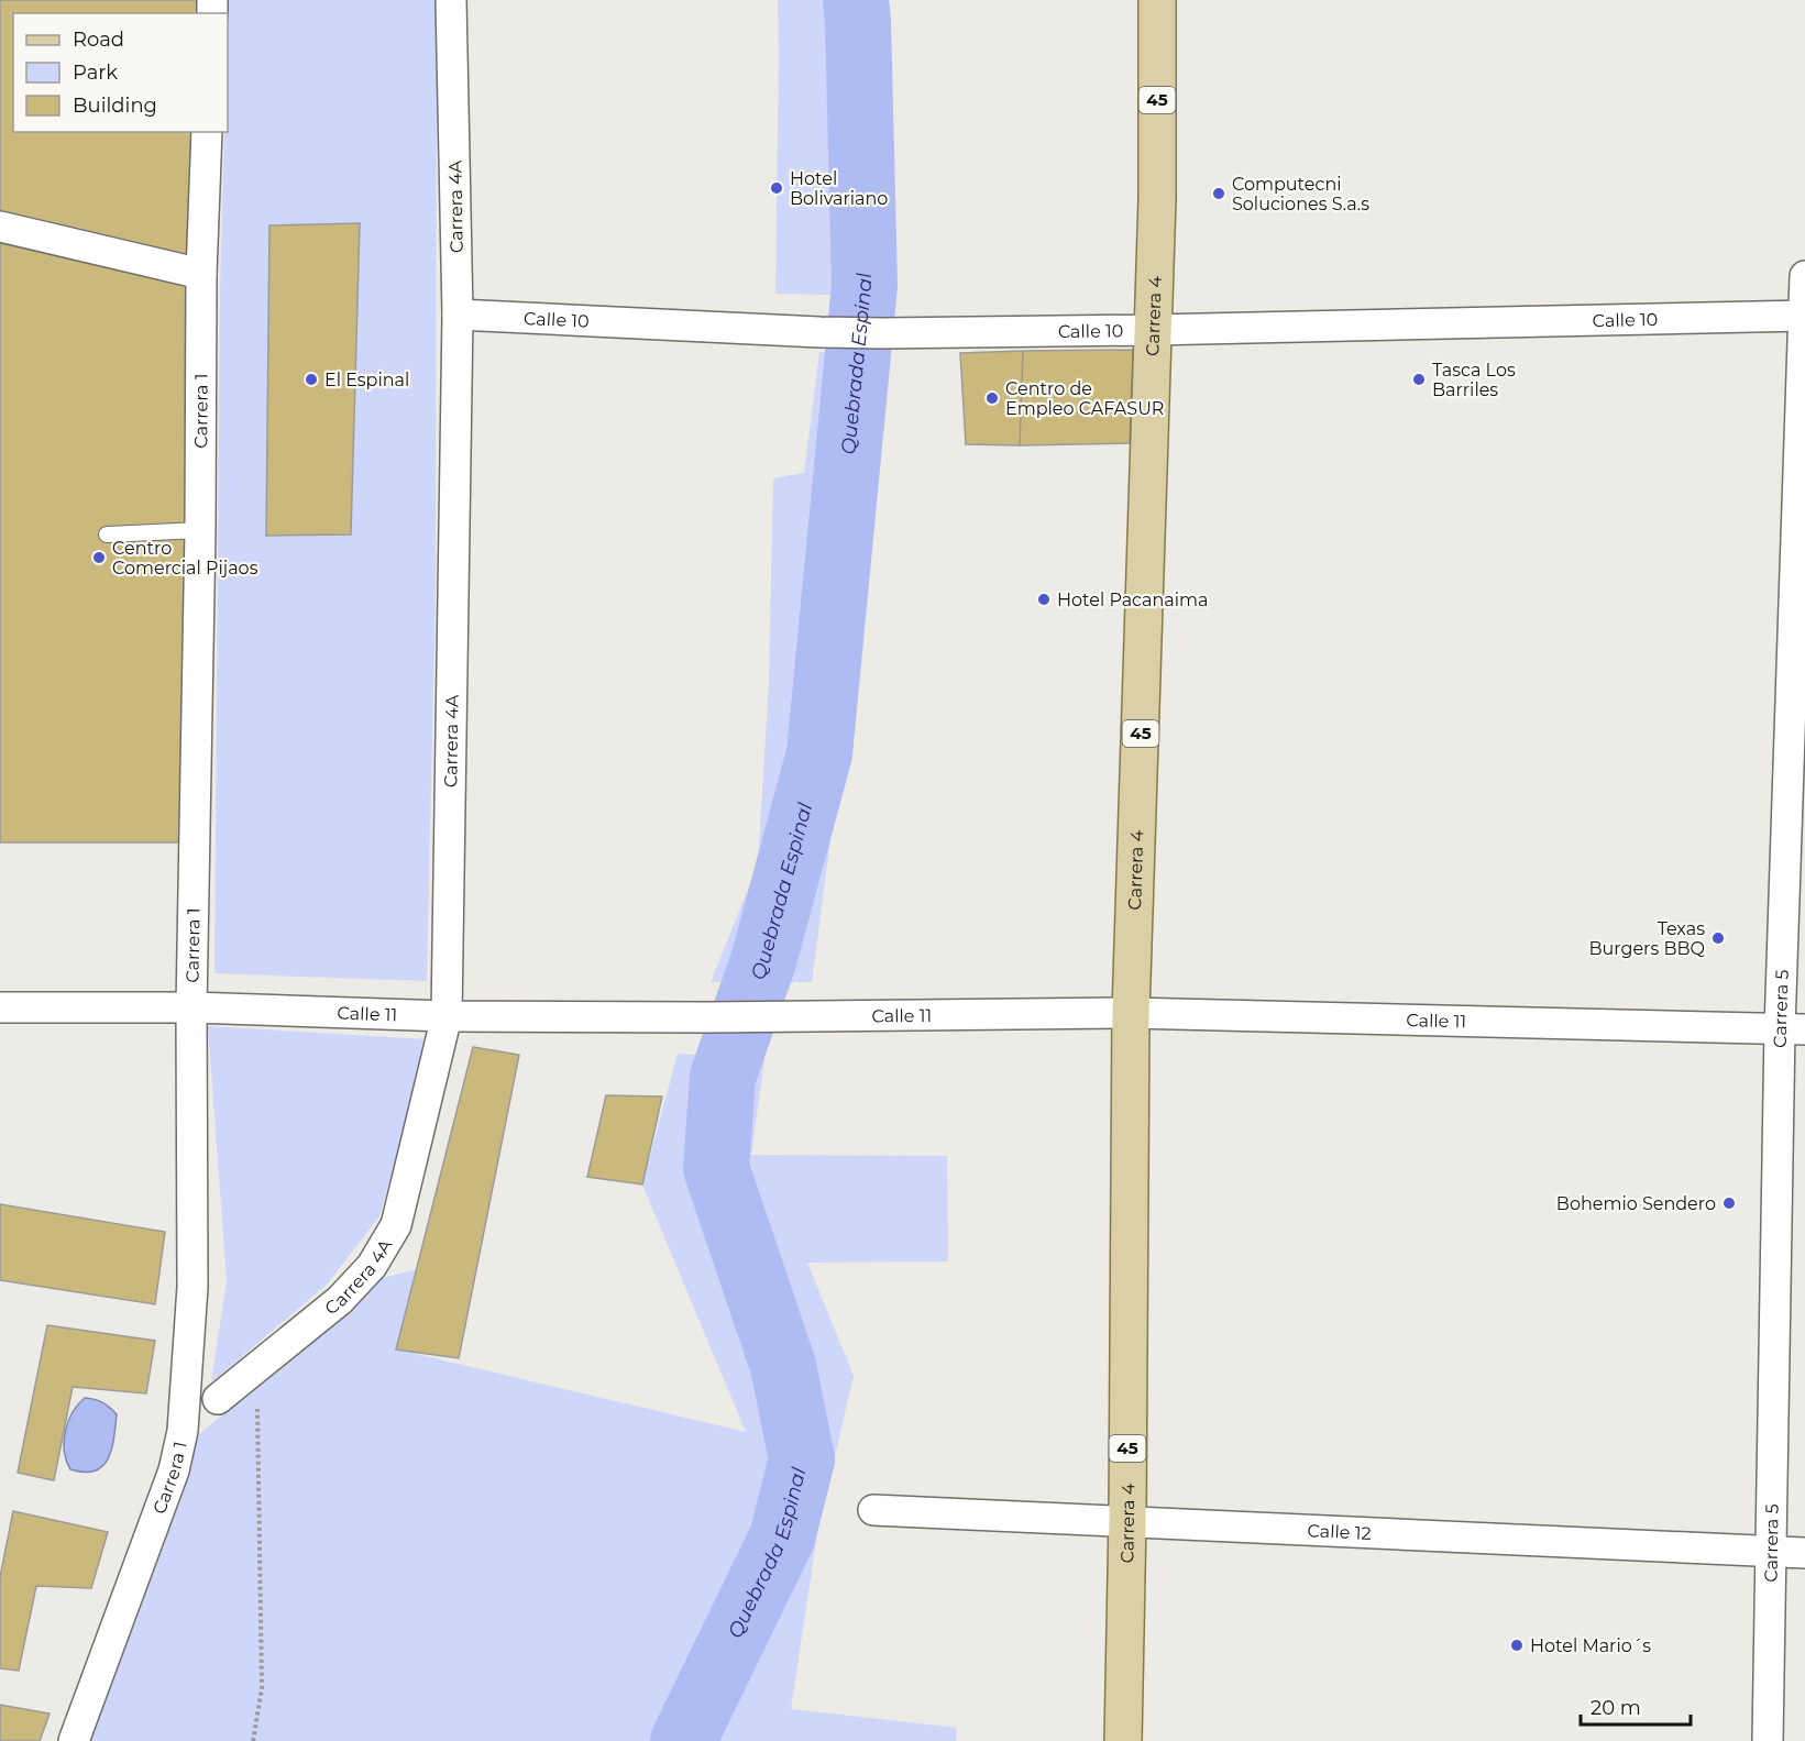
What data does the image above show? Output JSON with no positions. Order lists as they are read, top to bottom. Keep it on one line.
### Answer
{"streets":{"main road":["45","Carrera 4"],"street":["Carrera 4A","Calle 10","Carrera 1","Carrera 5","Calle 11","Calle 12"]},"crossings":[["Carrera 4A","Calle 10"],["Carrera 4A","Calle 11"],["Carrera 4","Calle 10"],["Carrera 4","Calle 11"],["Carrera 4","Calle 12"],["Calle 10","Carrera 5"],["Carrera 1","Calle 11"],["Carrera 5","Calle 11"],["Carrera 5","Calle 12"]],"water":["Quebrada Espinal"],"places":["Hotel Bolivariano","Computecni Soluciones S.a.s","El Espinal","Tasca Los Barriles","Centro de Empleo CAFASUR","Centro Comercial Pijaos","Hotel Pacanaima","Texas Burgers BBQ","Bohemio Sendero","Hotel Mario´s"],"legend":["Road","Park","Building"],"scale_bar":"20 m"}
